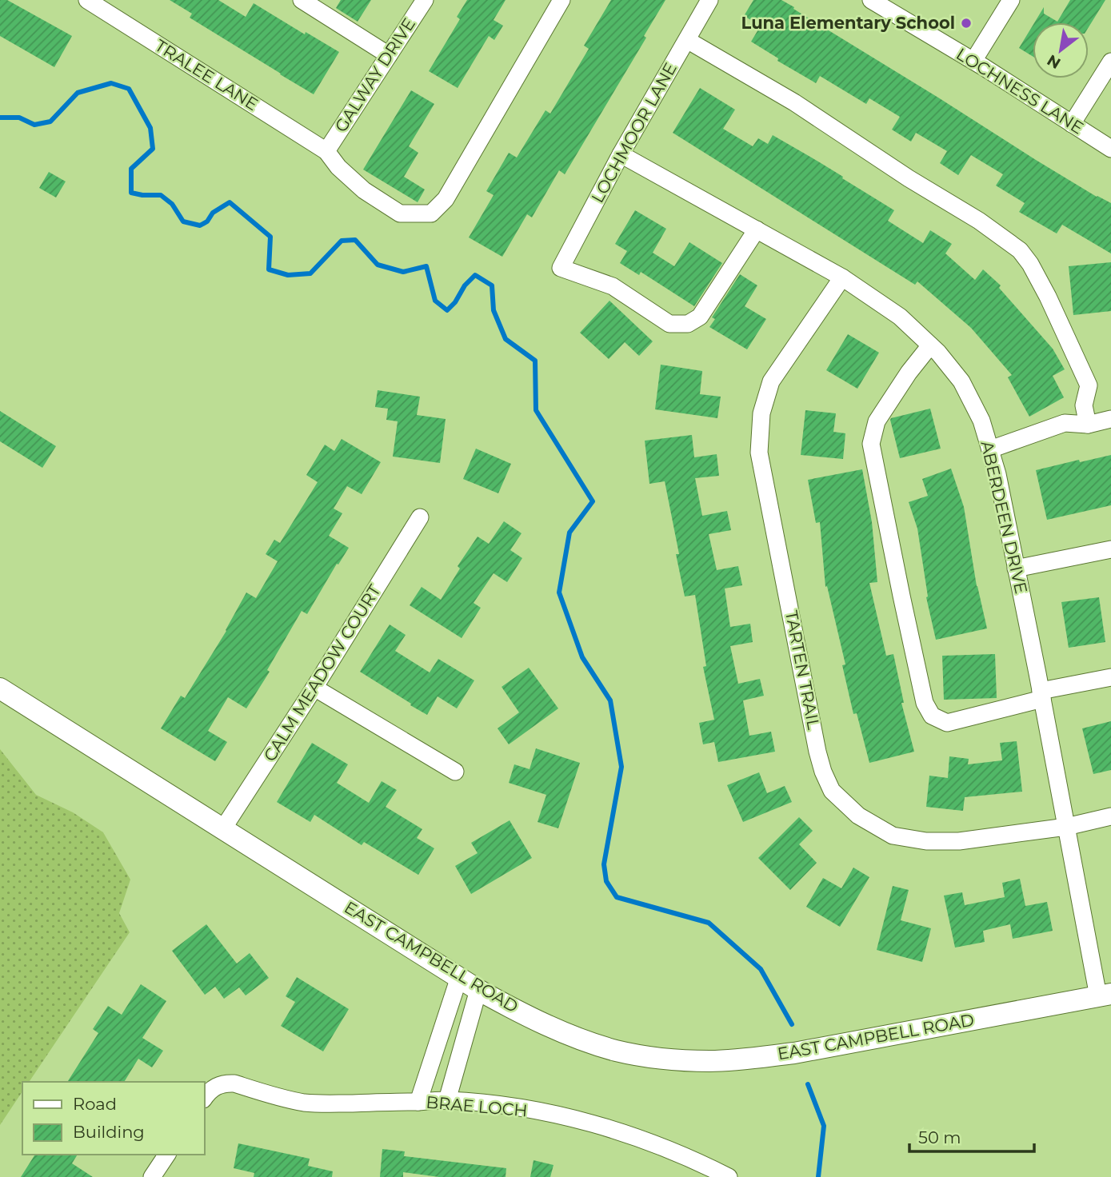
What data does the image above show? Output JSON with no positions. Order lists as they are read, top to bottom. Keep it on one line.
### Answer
{"streets":{"main road":["EAST CAMPBELL ROAD"],"street":["TRALEE LANE","GALWAY DRIVE","LOCHNESS LANE","LOCHMOOR LANE","ABERDEEN DRIVE","TARTEN TRAIL","CALM MEADOW COURT","BRAE LOCH"]},"crossings":[["TRALEE LANE","GALWAY DRIVE"],["LOCHMOOR LANE","ABERDEEN DRIVE"],["ABERDEEN DRIVE","TARTEN TRAIL"],["ABERDEEN DRIVE","EAST CAMPBELL ROAD"],["CALM MEADOW COURT","EAST CAMPBELL ROAD"]],"places":["Luna Elementary School"],"legend":["Road","Building"],"scale_bar":"50 m","north":"bottom left"}
